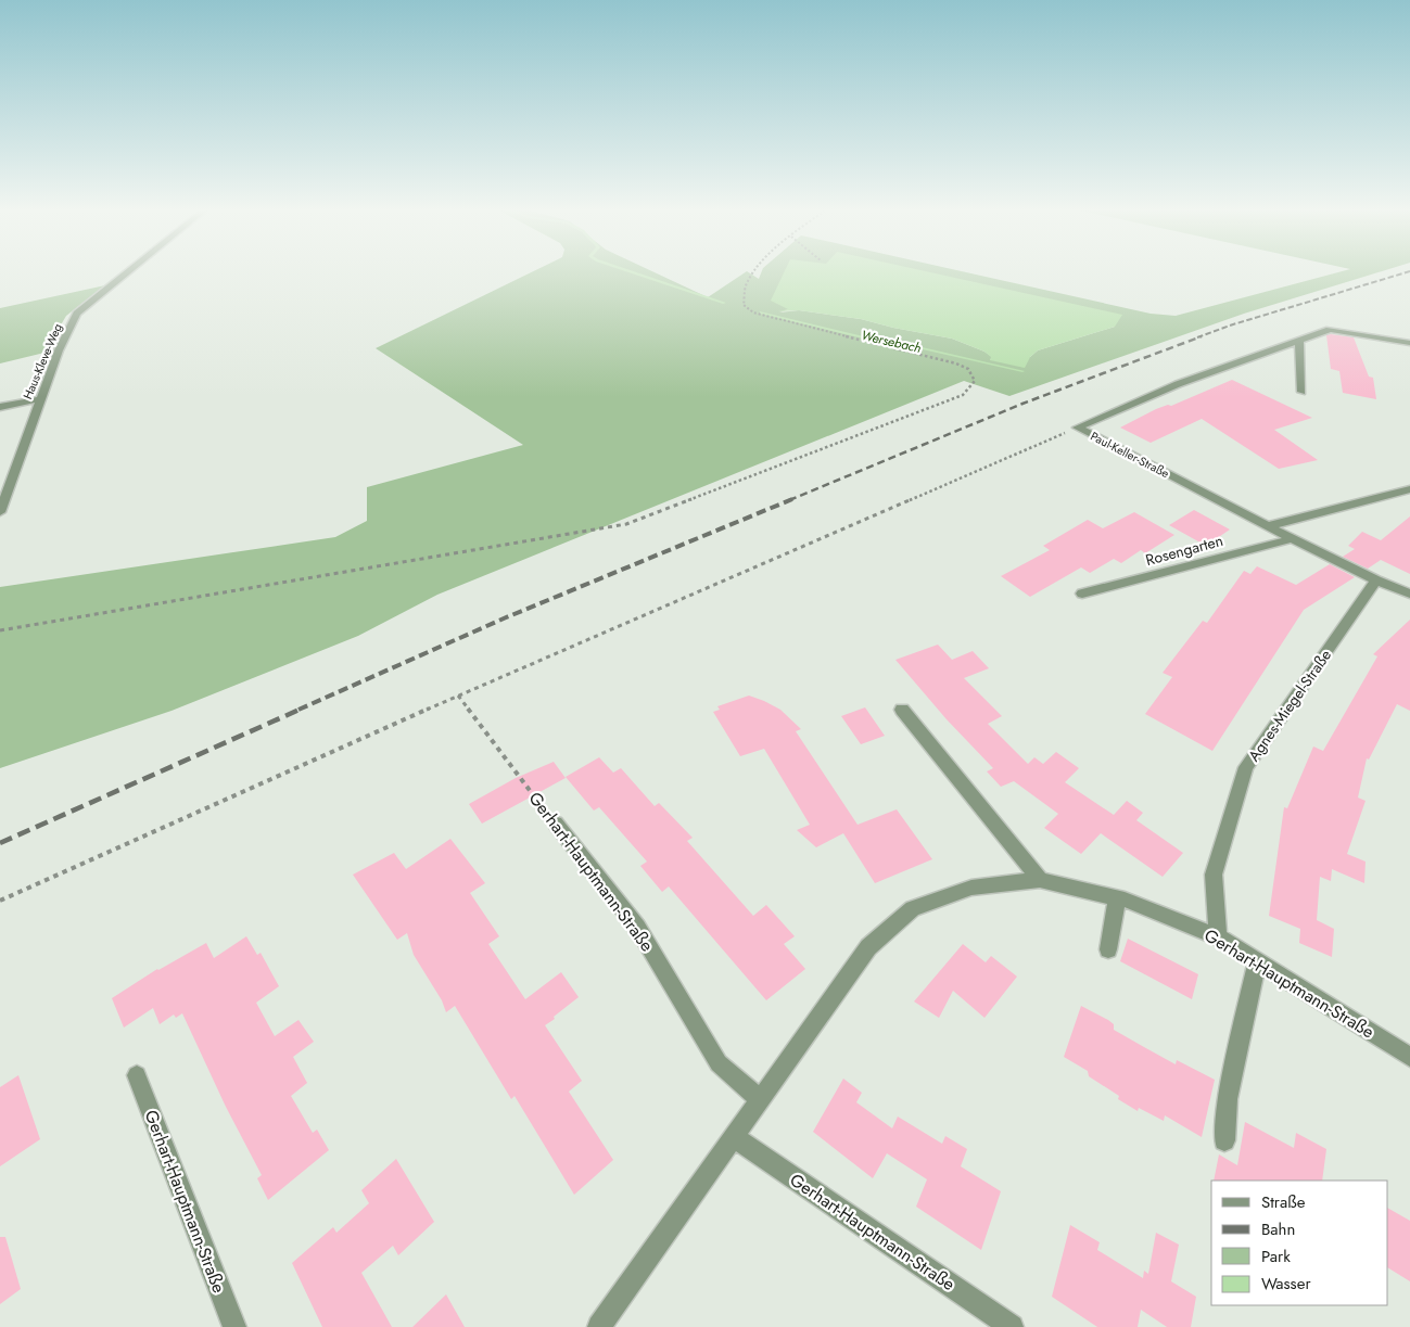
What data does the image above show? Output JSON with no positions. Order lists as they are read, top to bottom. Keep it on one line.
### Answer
{"streets":{"street":["Haus-Kleve-Weg","Paul-Keller-Straße","Rosengarten","Agnes-Miegel-Straße","Gerhart-Hauptmann-Straße"]},"crossings":[["Paul-Keller-Straße","Rosengarten"],["Paul-Keller-Straße","Agnes-Miegel-Straße"],["Agnes-Miegel-Straße","Gerhart-Hauptmann-Straße"]],"water":["Wersebach"],"legend":["Straße","Bahn","Park","Wasser"]}
